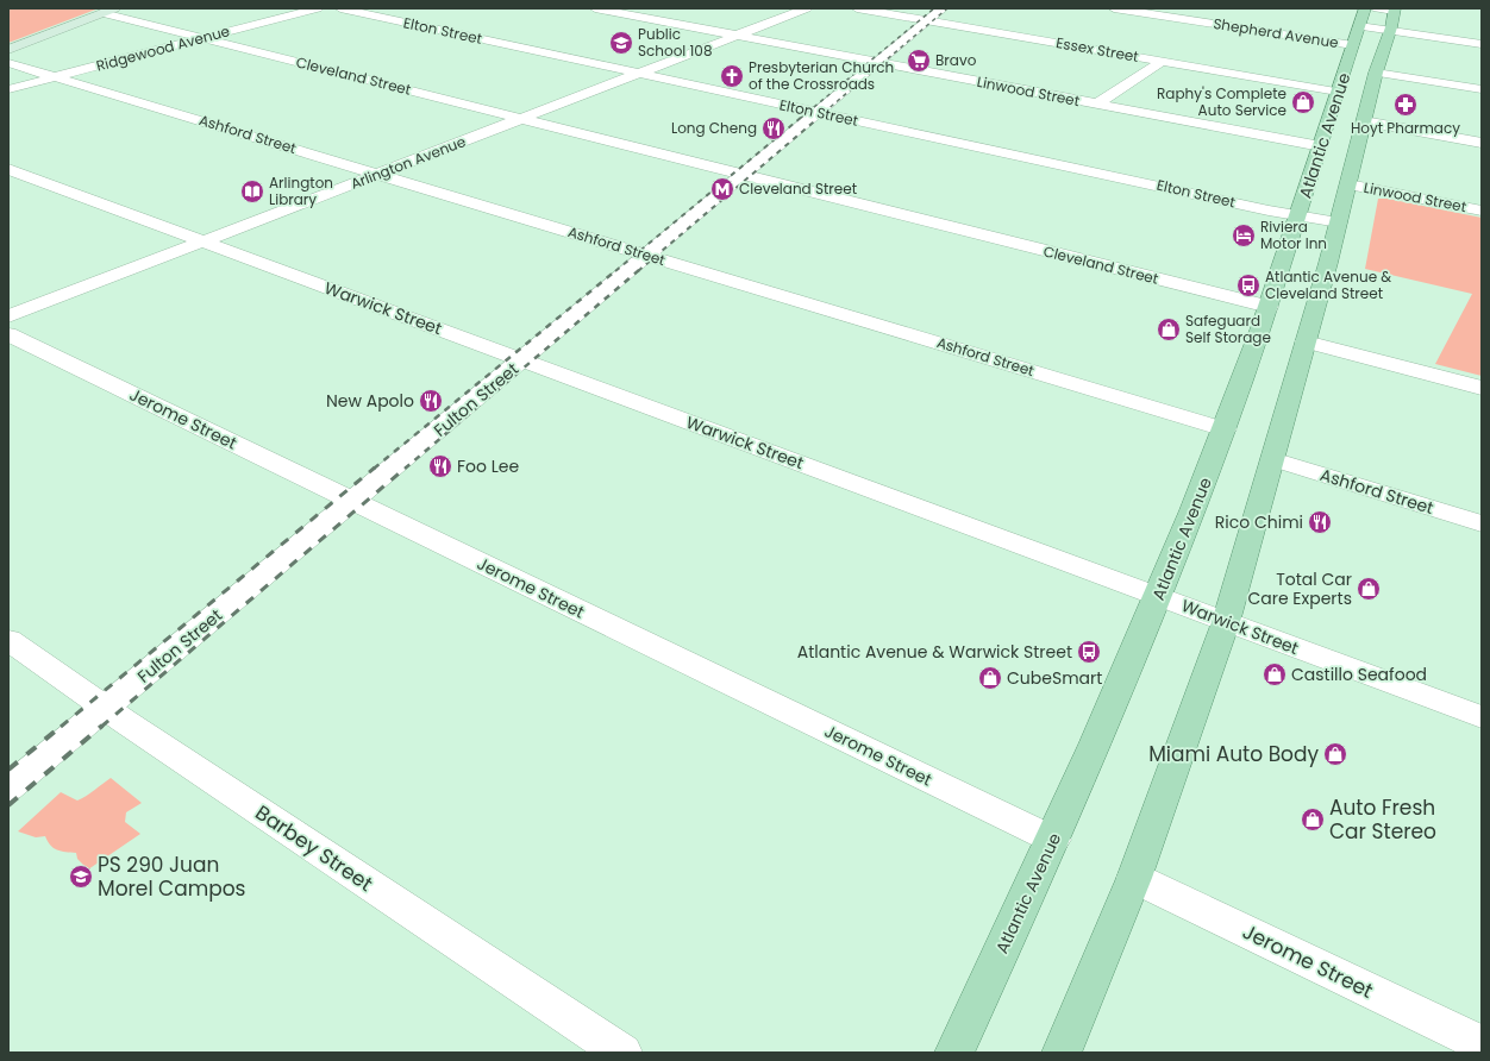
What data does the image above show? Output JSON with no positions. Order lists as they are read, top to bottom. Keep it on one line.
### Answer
{"streets":{"main road":["Atlantic Avenue"],"street":["Elton Street","Shepherd Avenue","Ridgewood Avenue","Essex Street","Cleveland Street","Linwood Street","Ashford Street","Arlington Avenue","Warwick Street","Fulton Street","Jerome Street","Barbey Street"]},"crossings":[["Elton Street","Atlantic Avenue"],["Elton Street","Arlington Avenue"],["Elton Street","Fulton Street"],["Shepherd Avenue","Atlantic Avenue"],["Ridgewood Avenue","Cleveland Street"],["Ridgewood Avenue","Ashford Street"],["Essex Street","Atlantic Avenue"],["Essex Street","Fulton Street"],["Cleveland Street","Atlantic Avenue"],["Cleveland Street","Arlington Avenue"],["Cleveland Street","Fulton Street"],["Linwood Street","Atlantic Avenue"],["Linwood Street","Arlington Avenue"],["Linwood Street","Fulton Street"],["Ashford Street","Atlantic Avenue"],["Ashford Street","Arlington Avenue"],["Ashford Street","Fulton Street"],["Atlantic Avenue","Warwick Street"],["Atlantic Avenue","Jerome Street"],["Arlington Avenue","Warwick Street"],["Warwick Street","Fulton Street"],["Fulton Street","Jerome Street"],["Fulton Street","Barbey Street"]],"places":{"school or university":["Public School 108","PS 290 Juan Morel Campos"],"supermarket":["Bravo"],"church":["Presbyterian Church of the Crossroads"],"shop":["Raphy's Complete Auto Service","Safeguard Self Storage","Total Car Care Experts","Castillo Seafood","CubeSmart","Miami Auto Body","Auto Fresh Car Stereo"],"pharmacy":["Hoyt Pharmacy"],"restaurant":["Long Cheng","New Apolo","Foo Lee","Rico Chimi"],"metro station":["Cleveland Street"],"library":["Arlington Library"],"hotel":["Riviera Motor Inn"],"bus stop":["Atlantic Avenue & Cleveland Street","Atlantic Avenue & Warwick Street"]}}
